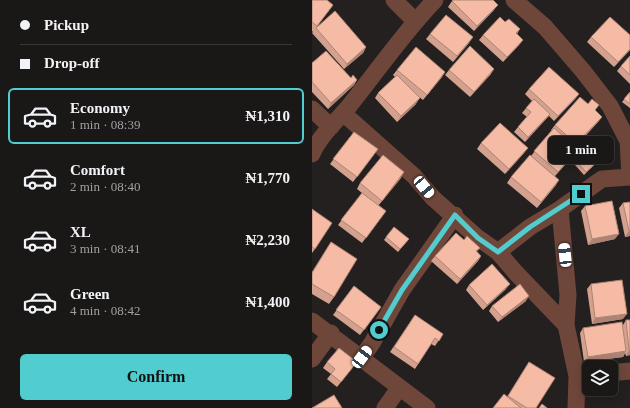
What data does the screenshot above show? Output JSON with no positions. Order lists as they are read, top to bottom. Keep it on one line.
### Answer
{"page":{"banner":["Pickup","Drop-off"],"list":[{"name":"Economy","note":"1 min · 08:39","value":"₦1,310"},{"name":"Comfort","note":"2 min · 08:40","value":"₦1,770"},{"name":"XL","note":"3 min · 08:41","value":"₦2,230"},{"name":"Green","note":"4 min · 08:42","value":"₦1,400"}],"bubble":"1 min","buttons":"Confirm"}}
